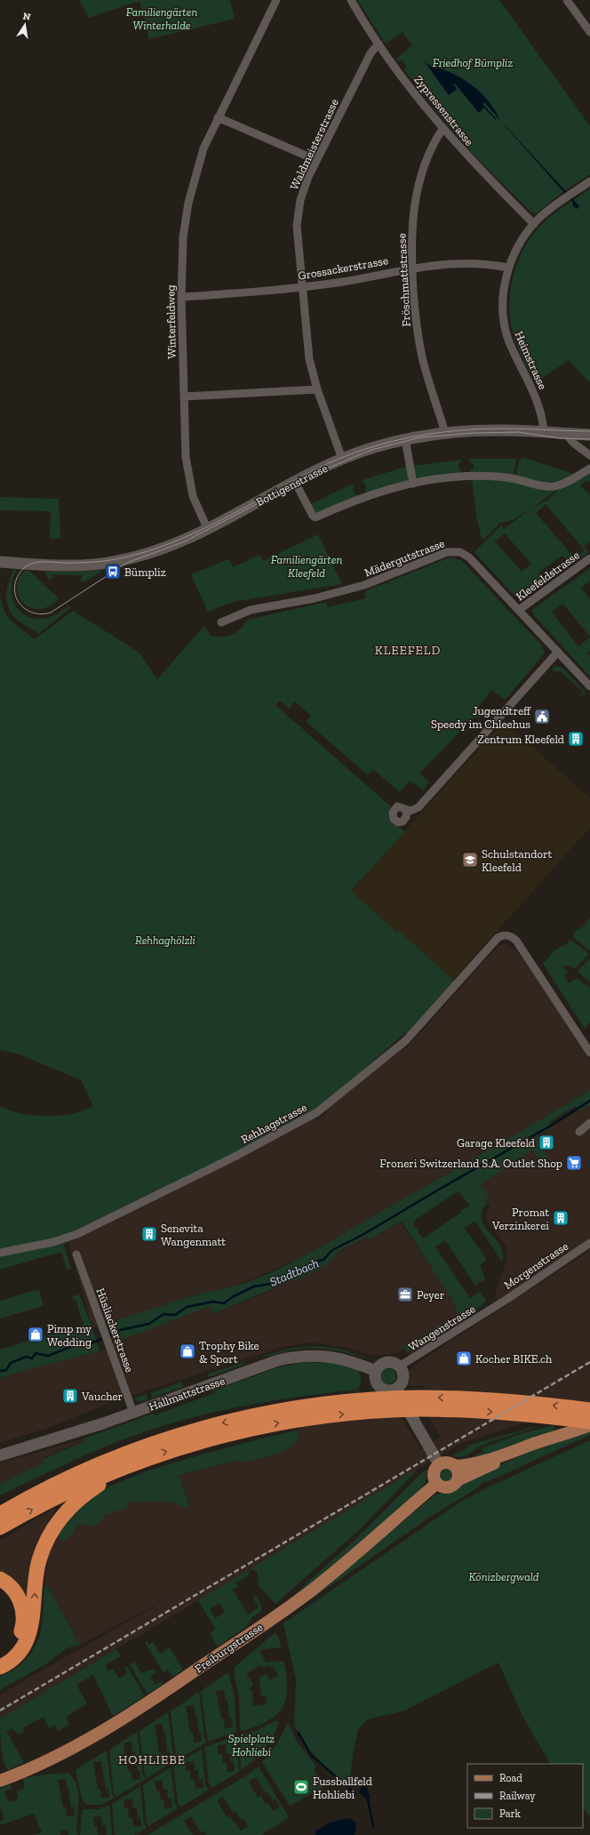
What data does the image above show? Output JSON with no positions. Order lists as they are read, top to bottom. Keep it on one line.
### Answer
{"streets":{"main road":["Freiburgstrasse"],"street":["Zypressenstrasse","Waldmeisterstrasse","Grossackerstrasse","Fröschmattstrasse","Winterfeldweg","Heimstrasse","Bottigenstrasse","Mädergutstrasse","Kleefeldstrasse","Rehhagstrasse","Morgenstrasse","Wangenstrasse","Hüsliackerstrasse","Hallmattstrasse"]},"crossings":[["Zypressenstrasse","Waldmeisterstrasse"],["Zypressenstrasse","Fröschmattstrasse"],["Zypressenstrasse","Heimstrasse"],["Waldmeisterstrasse","Grossackerstrasse"],["Waldmeisterstrasse","Bottigenstrasse"],["Grossackerstrasse","Fröschmattstrasse"],["Grossackerstrasse","Winterfeldweg"],["Grossackerstrasse","Heimstrasse"],["Fröschmattstrasse","Bottigenstrasse"],["Winterfeldweg","Bottigenstrasse"],["Heimstrasse","Bottigenstrasse"],["Mädergutstrasse","Kleefeldstrasse"],["Morgenstrasse","Wangenstrasse"],["Wangenstrasse","Hallmattstrasse"],["Hüsliackerstrasse","Hallmattstrasse"]],"districts":["KLEEFELD","HOHLIEBE"],"water":["Stadtbach"],"parks":["Familiengärten Winterhalde","Friedhof Bümpliz","Familiengärten Kleefeld","Rehhaghölzli","Könizbergwald","Spielplatz Hohliebi"],"places":{"bus stop":["Bümpliz"],"public building":["Jugendtreff Speedy im Chleehus"],"building":["Zentrum Kleefeld","Garage Kleefeld","Promat Verzinkerei","Senevita Wangenmatt","Vaucher"],"school or university":["Schulstandort Kleefeld"],"supermarket":["Froneri Switzerland S.A. Outlet Shop"],"office":["Peyer"],"shop":["Pimp my Wedding","Trophy Bike & Sport","Kocher BIKE.ch"],"sports":["Fussballfeld Hohliebi"]},"legend":["Road","Railway","Park"],"north":"top"}
